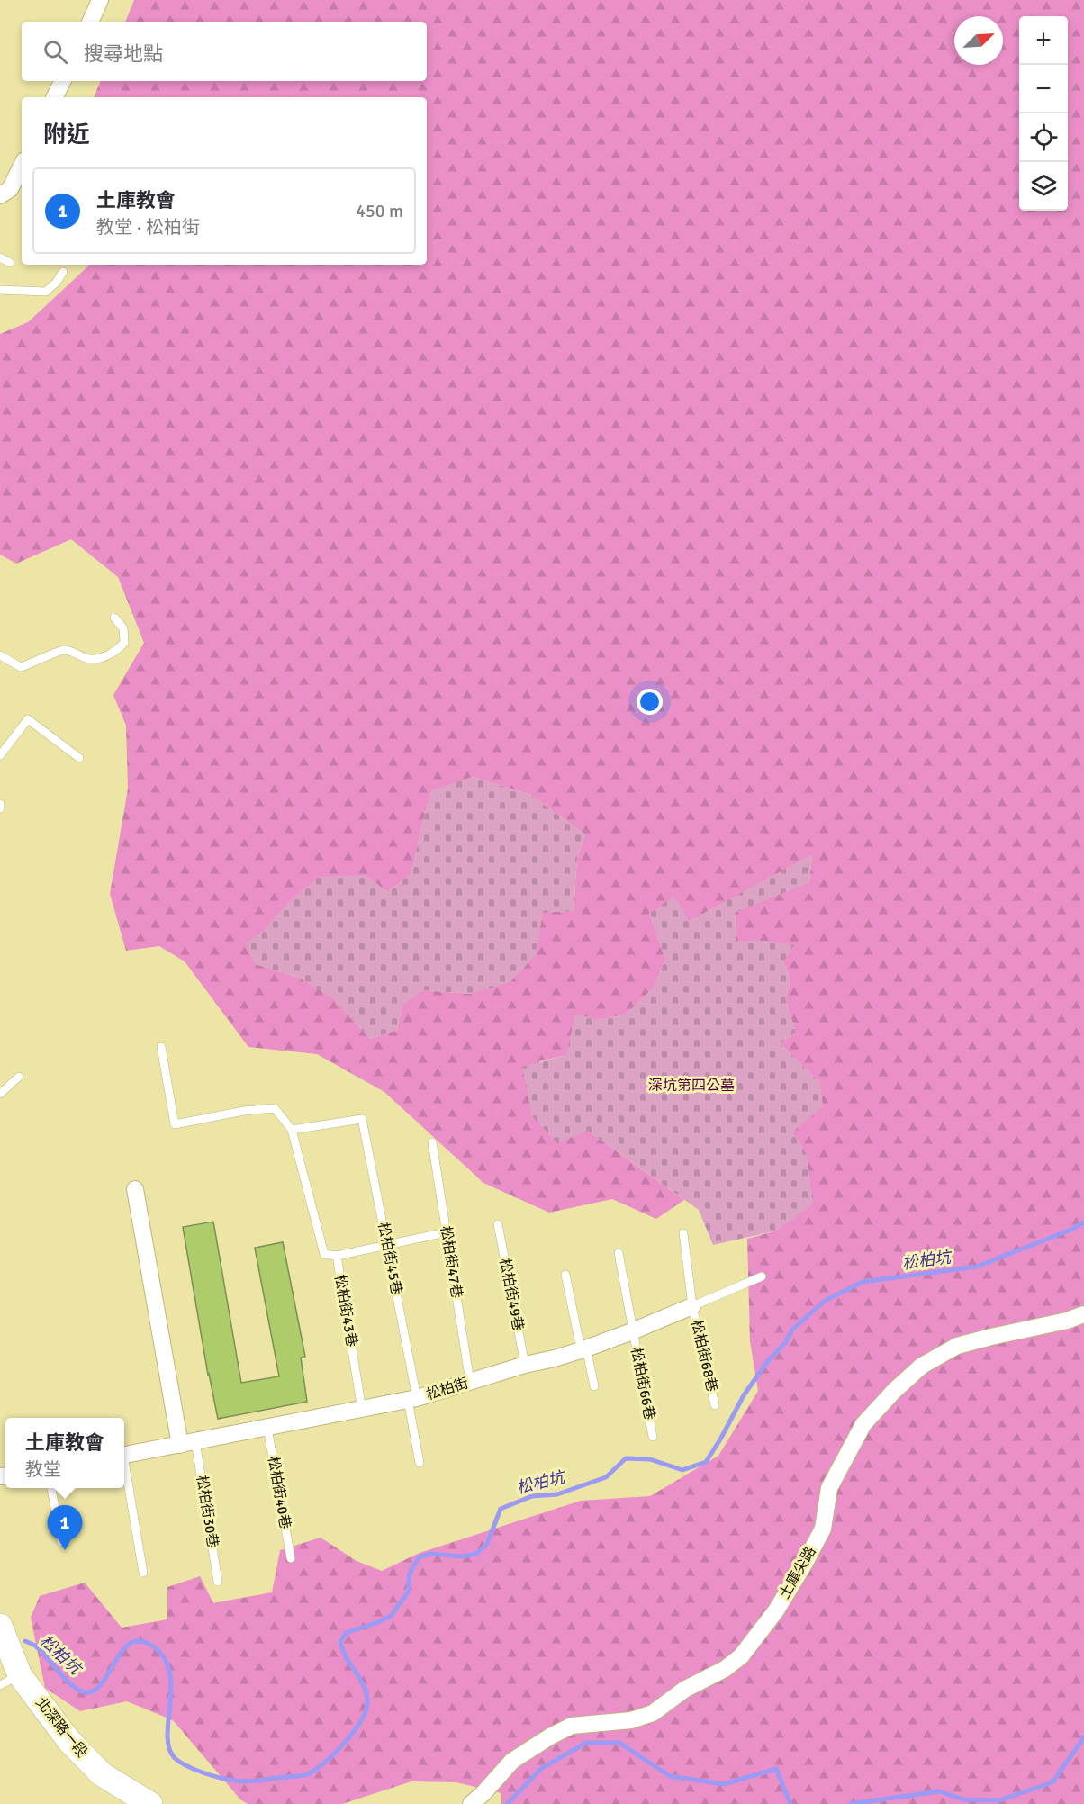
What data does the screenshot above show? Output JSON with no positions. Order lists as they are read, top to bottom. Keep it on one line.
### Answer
{"streets":{"main road":["北深路一段"],"street":["松柏街","土庫尖路"],"lane":["松柏街45巷","松柏街47巷","松柏街49巷","松柏街43巷","松柏街68巷","松柏街66巷","松柏街40巷","松柏街30巷"]},"crossings":[["松柏街45巷","松柏街43巷"],["松柏街45巷","松柏街"],["松柏街47巷","松柏街"],["松柏街49巷","松柏街"],["松柏街43巷","松柏街"],["松柏街68巷","松柏街"],["松柏街66巷","松柏街"],["松柏街","松柏街40巷"],["松柏街","松柏街30巷"]],"water":["松柏坑"],"parks":["深坑第四公墓"],"north":"top right","page":{"map_buttons":["+","−"],"search":"搜尋地點","heading":"附近","list":[{"mark":"1","name":"土庫教會","note":"教堂 · 松柏街","value":"450 m"}],"popup":["土庫教會","教堂"],"pins":"1"}}
